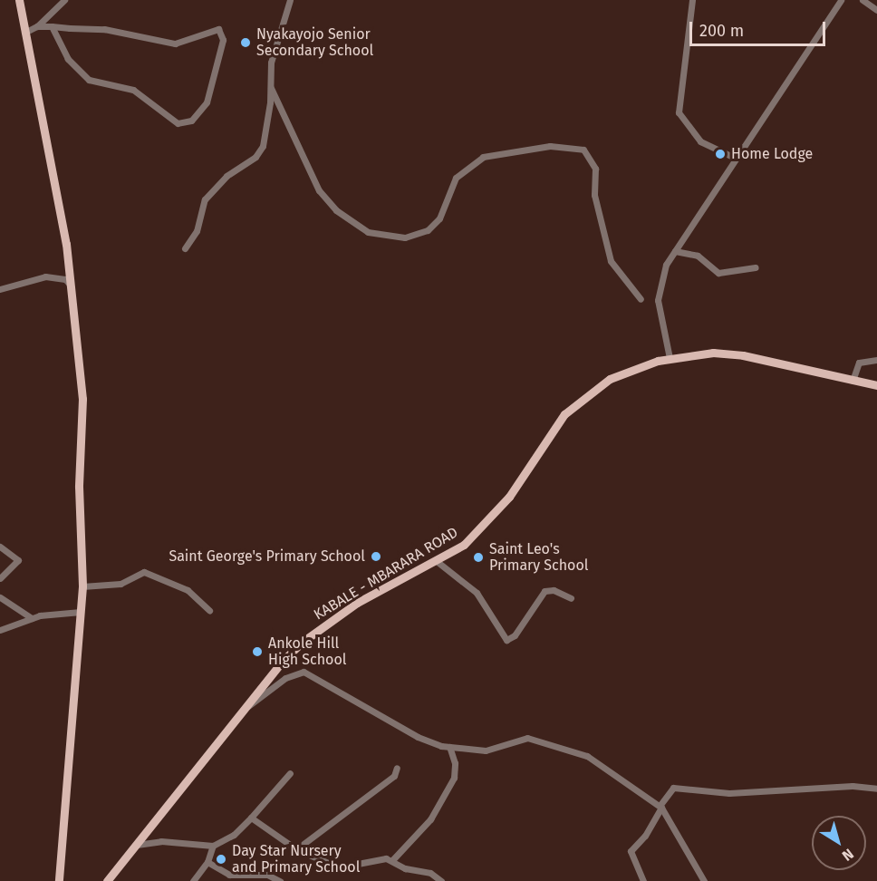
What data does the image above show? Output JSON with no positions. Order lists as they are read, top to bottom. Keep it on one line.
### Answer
{"streets":{"main road":["KABALE - MBARARA ROAD"]},"places":["Nyakayojo Senior Secondary School","Home Lodge","Saint George's Primary School","Saint Leo's Primary School","Ankole Hill High School","Day Star Nursery and Primary School"],"scale_bar":"200 m","north":"bottom right"}
